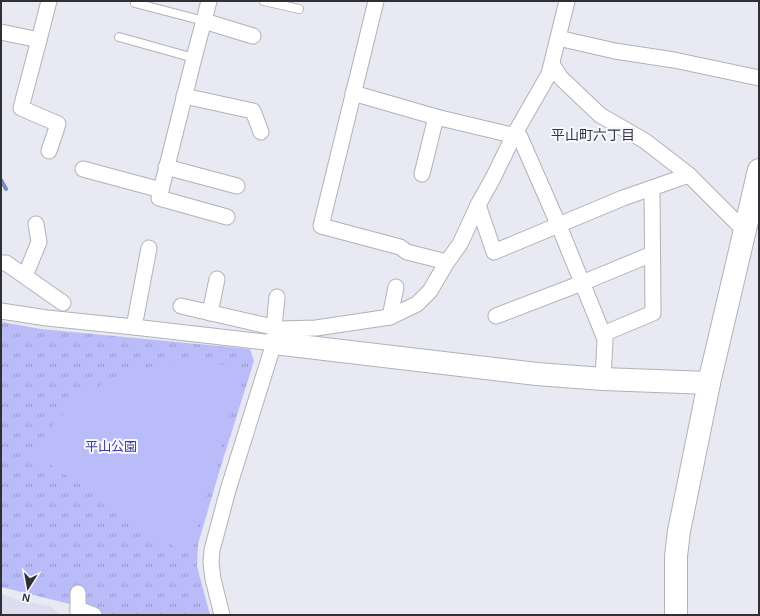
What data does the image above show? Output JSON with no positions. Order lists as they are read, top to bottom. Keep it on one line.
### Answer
{"districts":["平山町六丁目"],"parks":["平山公園"],"north":"bottom"}
